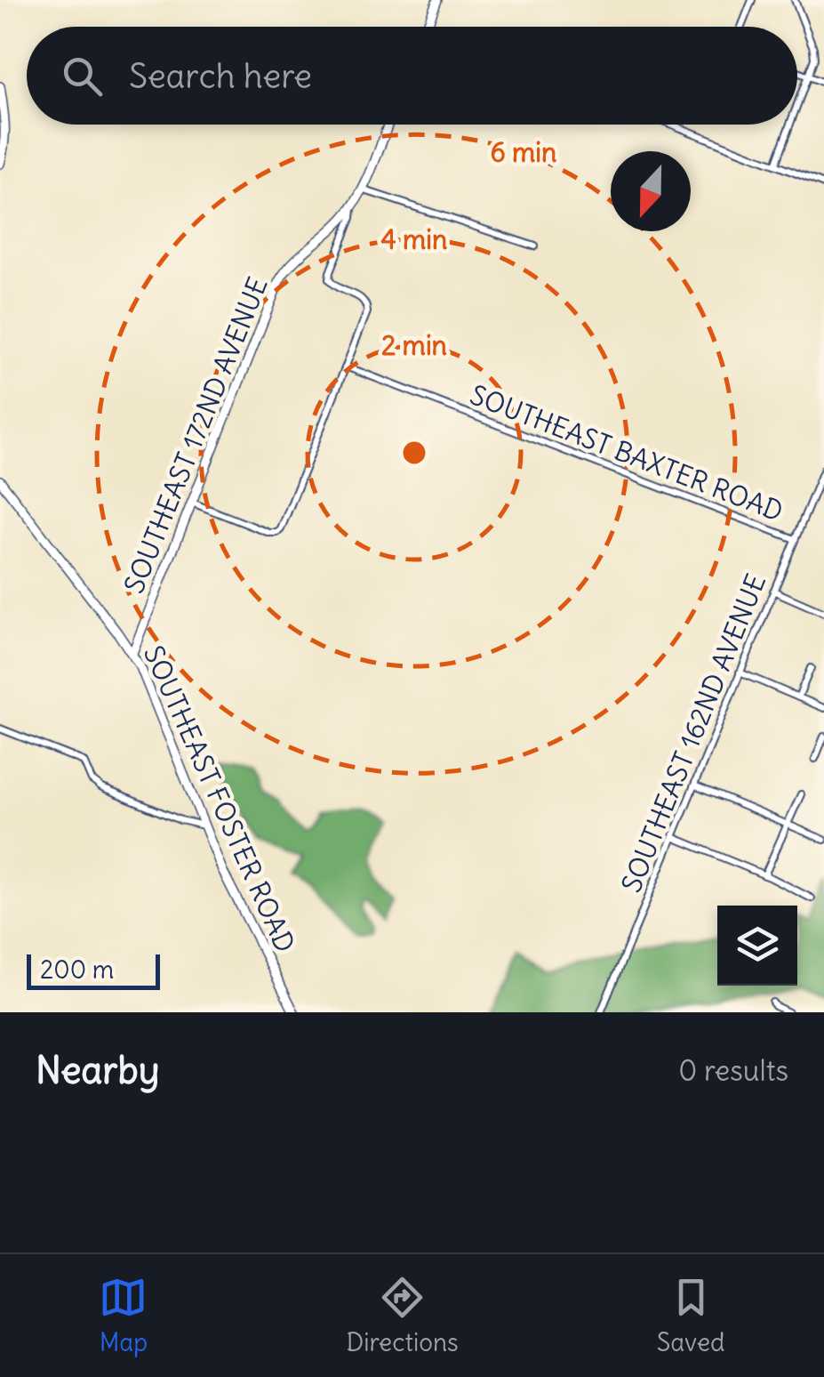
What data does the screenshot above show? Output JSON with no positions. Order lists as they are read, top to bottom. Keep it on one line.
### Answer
{"streets":{"main road":["SOUTHEAST 172ND AVENUE","SOUTHEAST FOSTER ROAD"],"street":["SOUTHEAST BAXTER ROAD","SOUTHEAST 162ND AVENUE"]},"crossings":[["SOUTHEAST 172ND AVENUE","SOUTHEAST FOSTER ROAD"],["SOUTHEAST BAXTER ROAD","SOUTHEAST 162ND AVENUE"]],"scale_bar":"200 m","north":"bottom","page":{"search":"Search here","scale":"200 m","heading":["Nearby","0 results"],"nav":["Map","Directions","Saved"]},"rings":["6 min","4 min","2 min"]}
